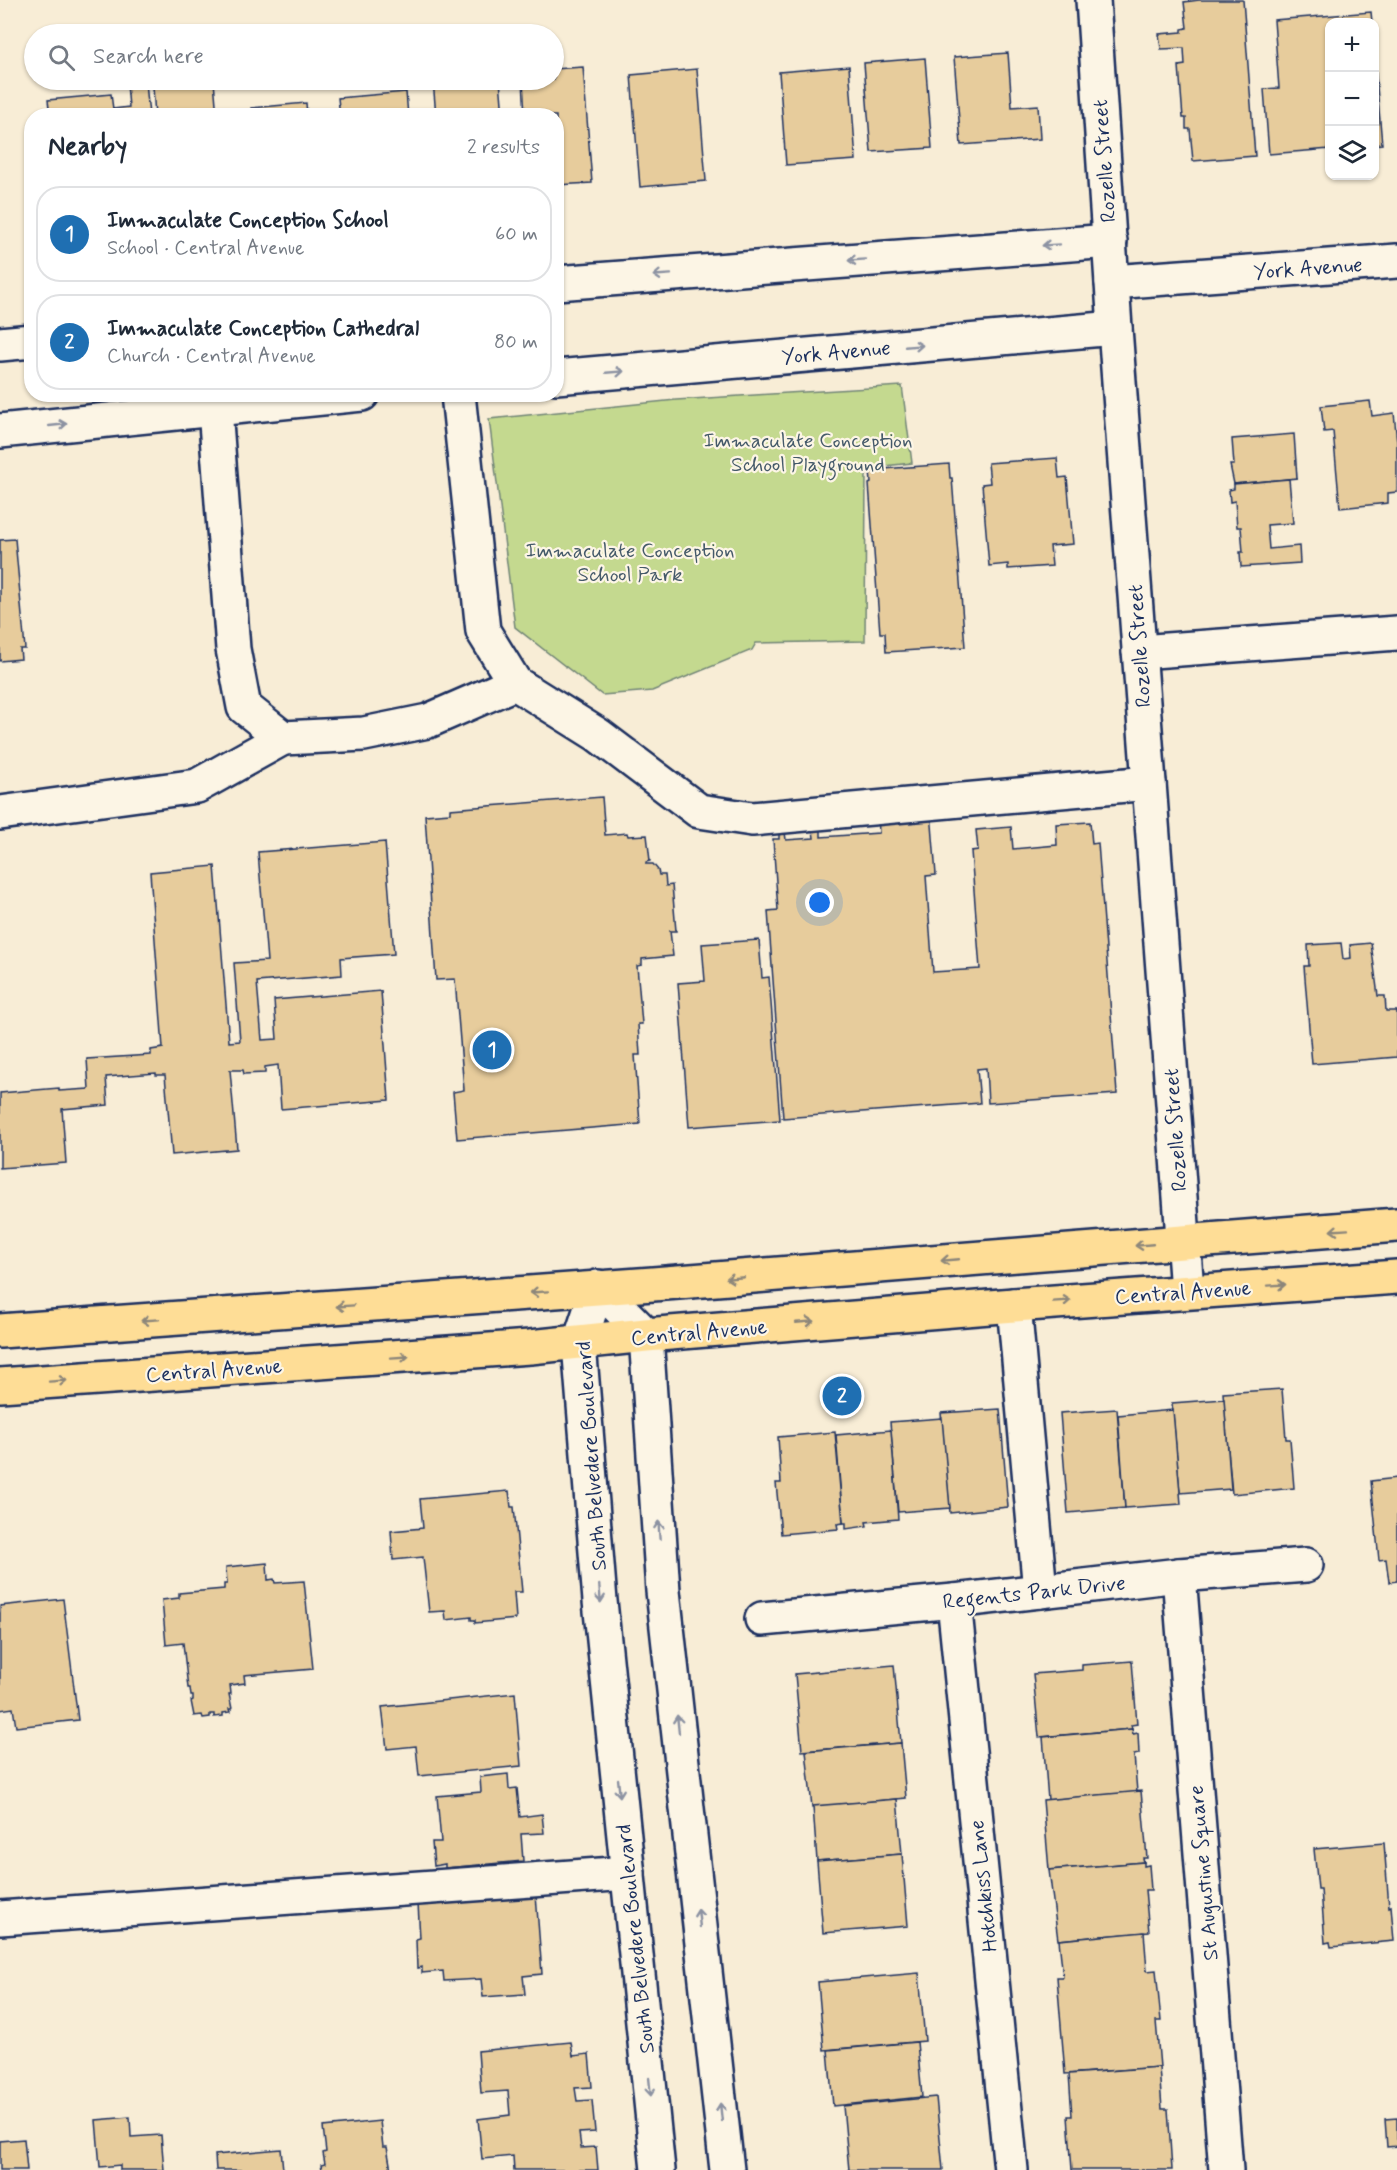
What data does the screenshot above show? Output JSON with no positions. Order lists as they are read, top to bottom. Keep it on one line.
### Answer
{"streets":{"main road":["Central Avenue"],"street":["Rozelle Street","York Avenue","South Belvedere Boulevard","Regents Park Drive","St Augustine Square","Hotchkiss Lane"]},"crossings":[["Rozelle Street","York Avenue"],["Rozelle Street","Central Avenue"],["Central Avenue","South Belvedere Boulevard"],["Regents Park Drive","St Augustine Square"],["Regents Park Drive","Hotchkiss Lane"]],"parks":["Immaculate Conception School Playground","Immaculate Conception School Park"],"page":{"map_buttons":["+","−"],"search":"Search here","heading":["Nearby","2 results"],"list":[{"mark":"1","name":"Immaculate Conception School","note":"School · Central Avenue","value":"60 m"},{"mark":"2","name":"Immaculate Conception Cathedral","note":"Church · Central Avenue","value":"80 m"}],"pins":["1","2"]}}
